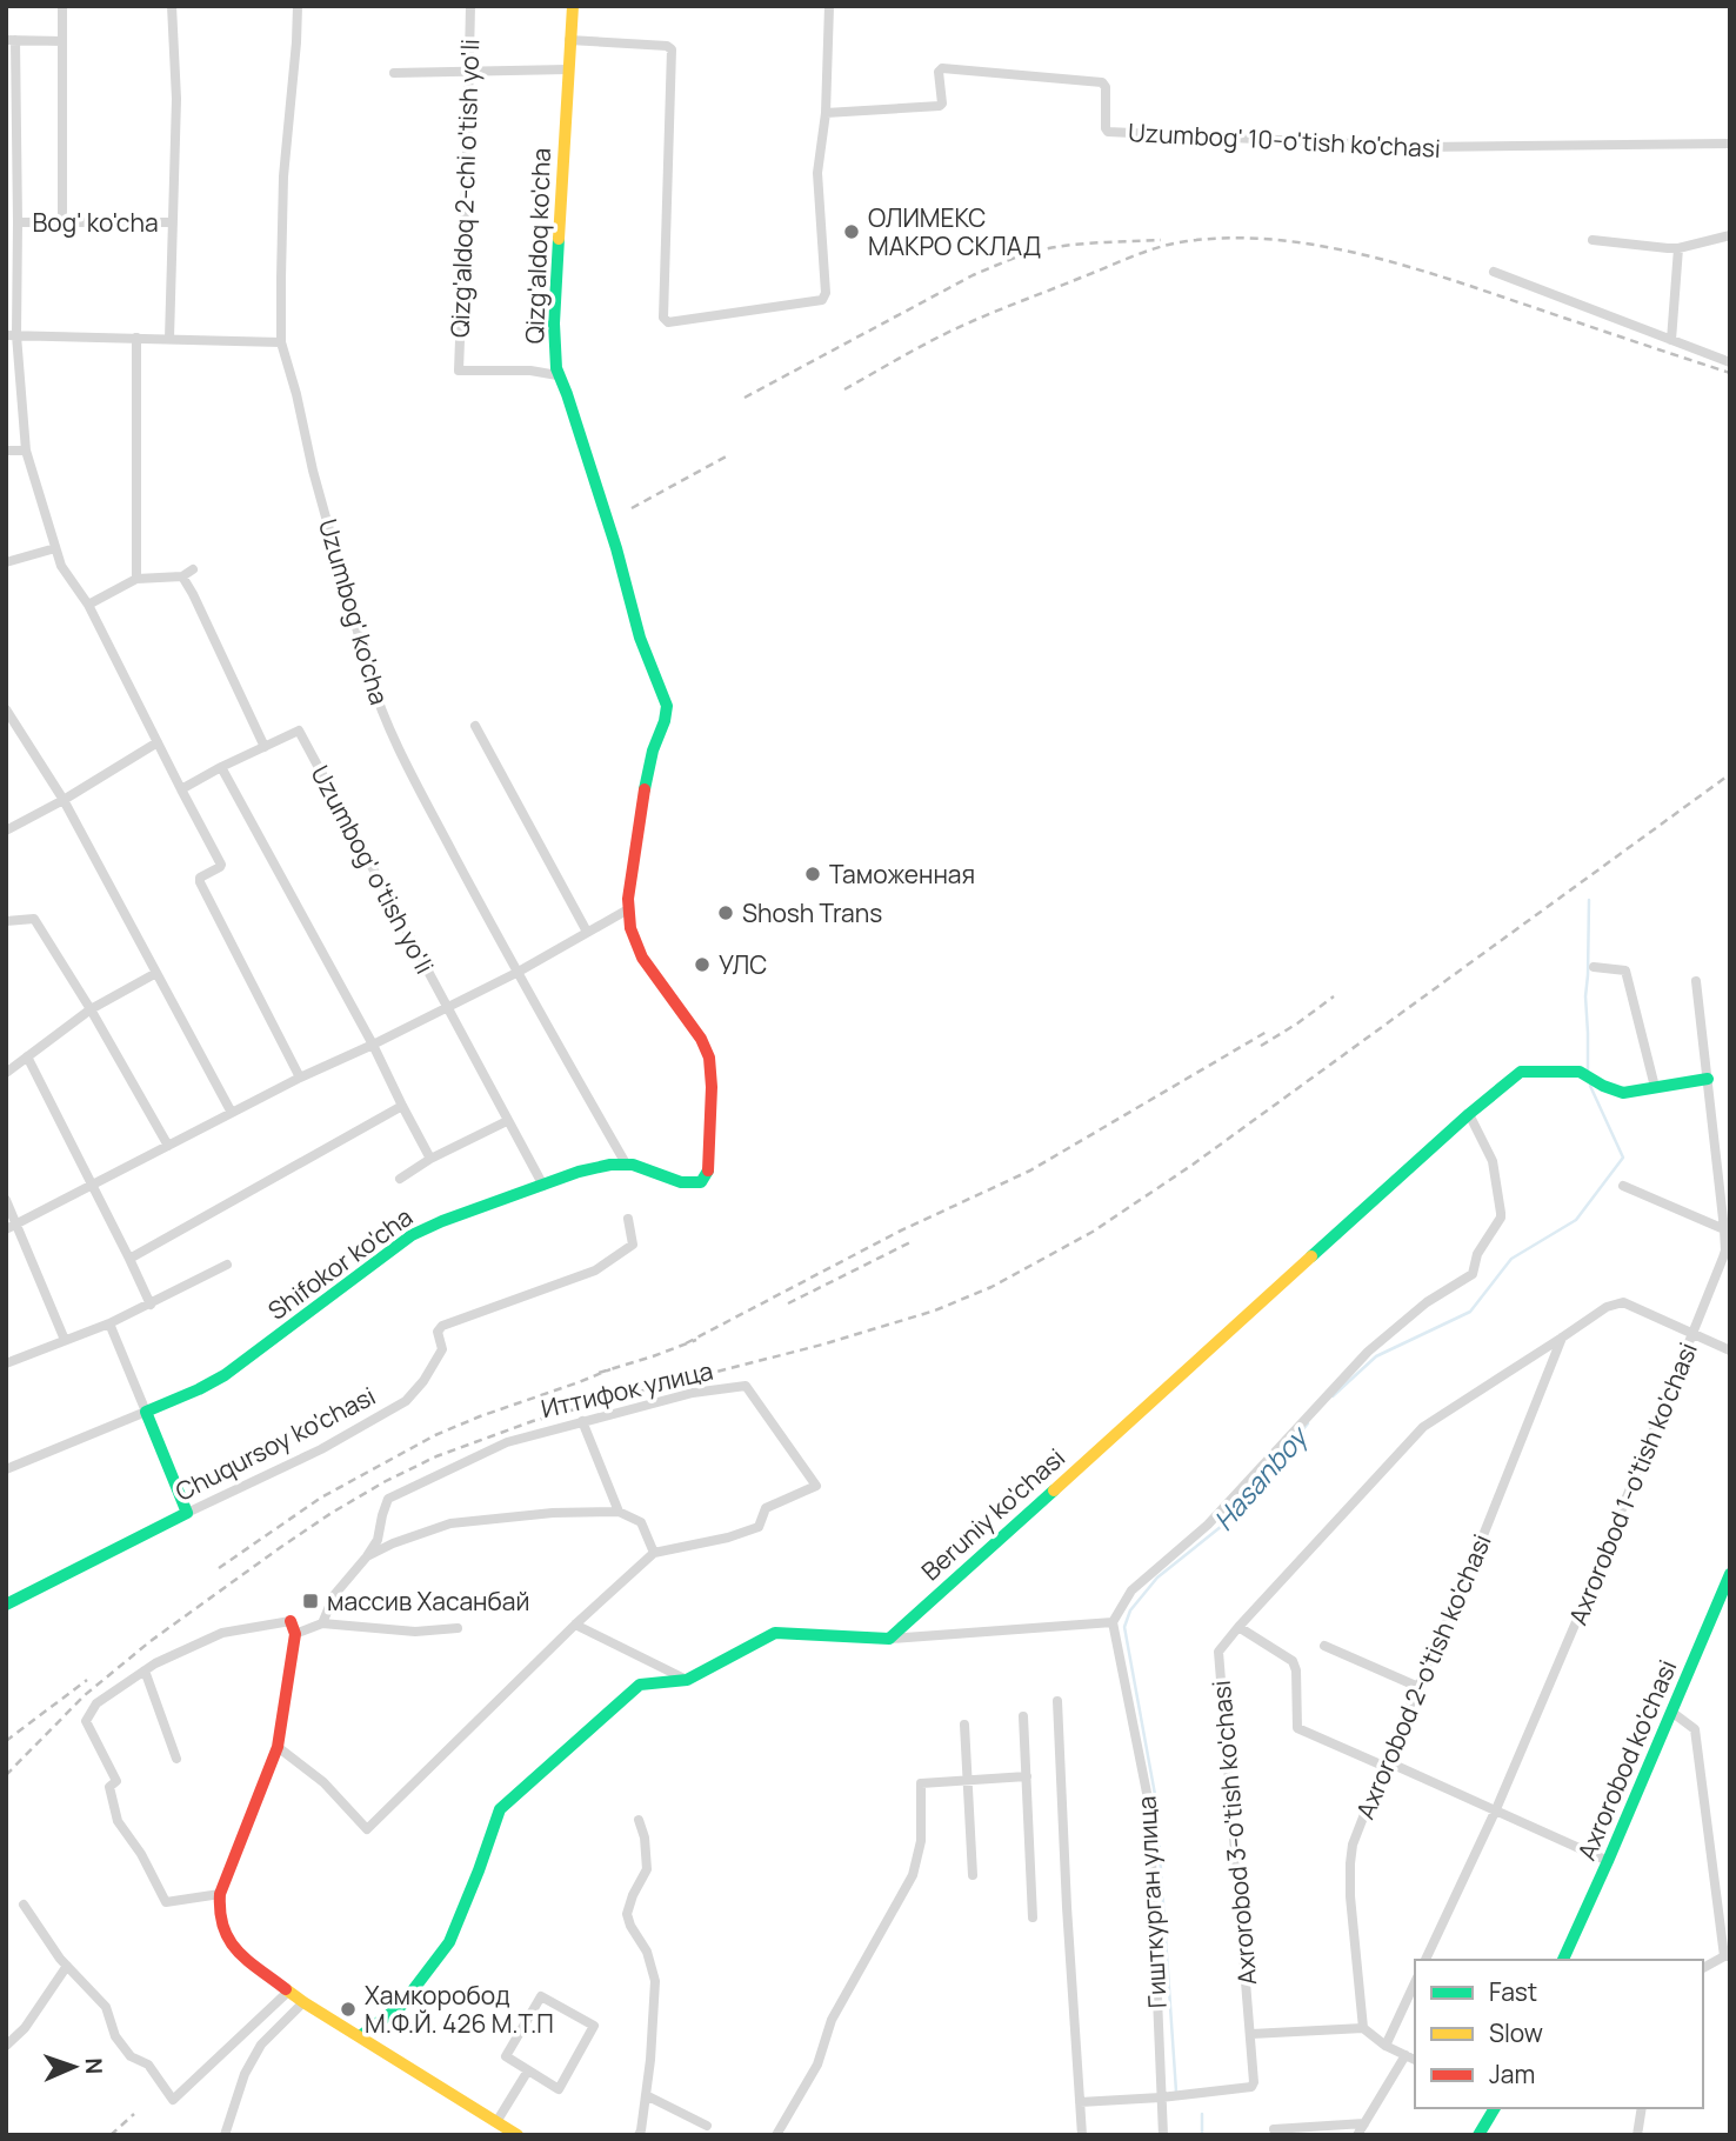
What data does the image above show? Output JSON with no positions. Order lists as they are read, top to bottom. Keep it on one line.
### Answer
{"streets":{"street":["Uzumbog' 10-o'tish ko'chasi","Qizg'aldoq 2-chi o'tish yo'li","Bog' ko'cha","Qizg'aldoq ko'cha","Uzumbog' ko'cha","Uzumbog' o'tish yo'li","Shifokor ko'cha","Иттифок улица","Chuqursoy ko'chasi","Axrorobod 1-o'tish ko'chasi","Beruniy ko'chasi","Axrorobod 2-o'tish ko'chasi","Axrorobod ko'chasi","Axrorobod 3-o'tish ko'chasi","Гишткурган улица"]},"crossings":[["Qizg'aldoq 2-chi o'tish yo'li","Qizg'aldoq ko'cha"],["Qizg'aldoq ko'cha","Shifokor ko'cha"],["Uzumbog' ko'cha","Shifokor ko'cha"],["Uzumbog' o'tish yo'li","Shifokor ko'cha"],["Axrorobod 1-o'tish ko'chasi","Beruniy ko'chasi"],["Axrorobod 1-o'tish ko'chasi","Axrorobod 3-o'tish ko'chasi"],["Axrorobod 2-o'tish ko'chasi","Axrorobod 3-o'tish ko'chasi"],["Axrorobod 3-o'tish ko'chasi","Гишткурган улица"]],"water":["Hasanboy"],"places":{"other":["ОЛИМЕКС МАКРО СКЛАД","Таможенная","Shosh Trans","УЛС","Хамкоробод М.Ф.Й. 426 М.Т.П"],"transit":["массив Хасанбай"]},"legend":["Fast","Slow","Jam"],"north":"right"}
